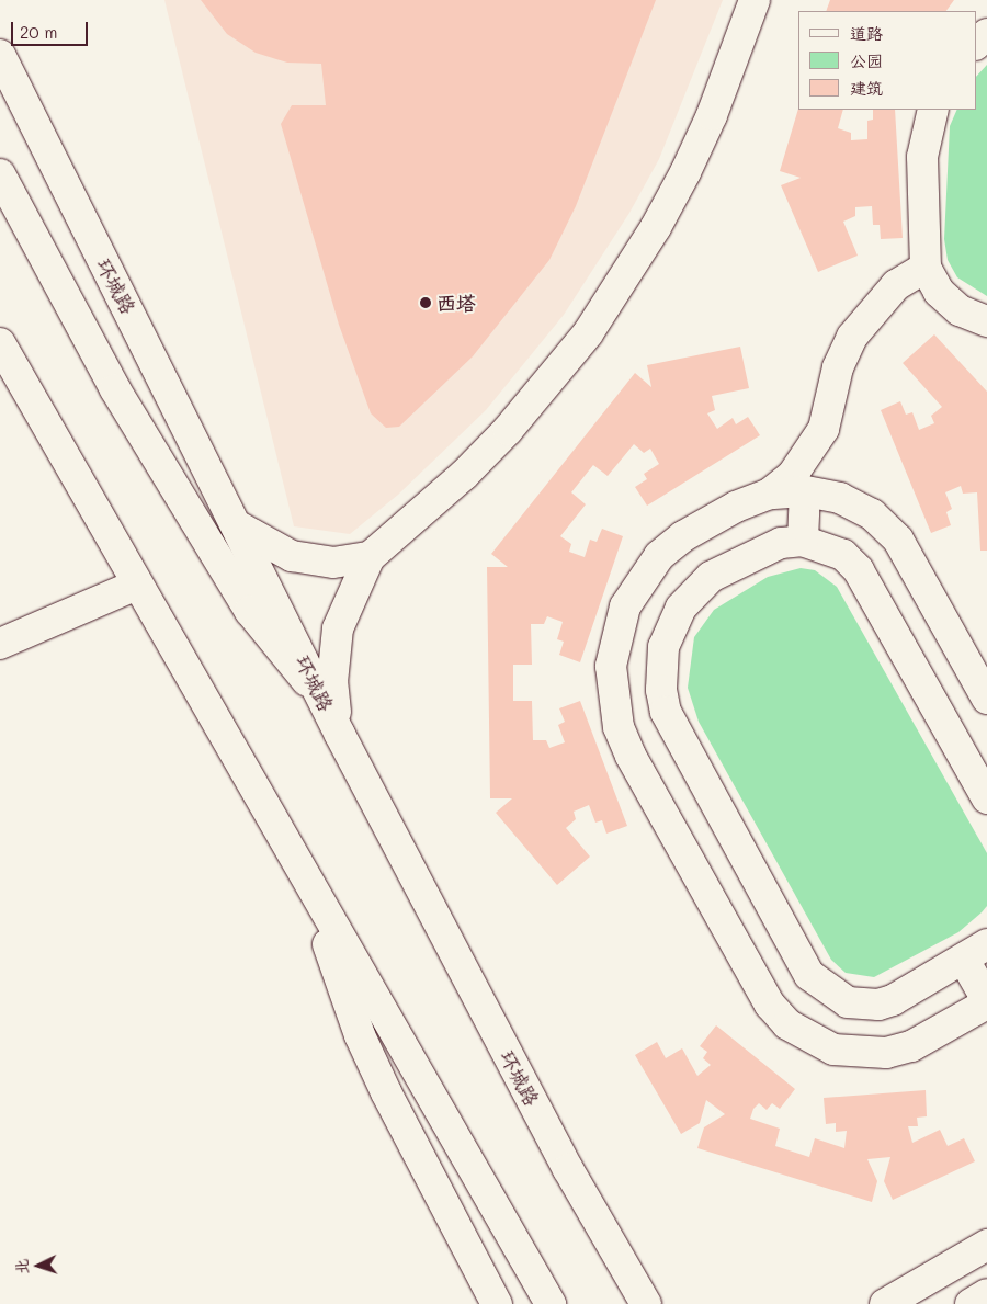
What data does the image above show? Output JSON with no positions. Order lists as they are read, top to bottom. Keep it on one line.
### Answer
{"streets":{"main road":["环城路"]},"places":["西塔"],"legend":["道路","公园","建筑"],"scale_bar":"20 m","north":"left"}
